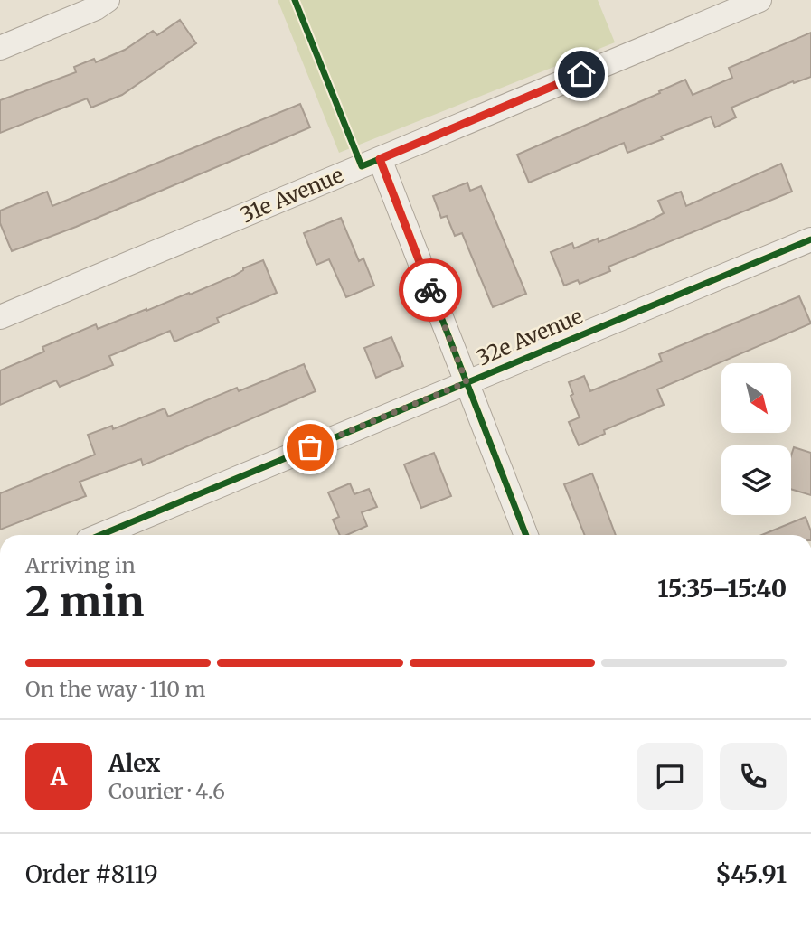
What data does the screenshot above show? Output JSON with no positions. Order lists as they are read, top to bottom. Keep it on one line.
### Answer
{"streets":{"street":["31e Avenue","32e Avenue"]},"north":"bottom right","page":{"heading":["2 min","Arriving in","15:35–15:40"],"panel":["Alex","Courier · 4.6","Order #8119","$45.91"],"bar":"On the way · 110 m","round":"A"}}
